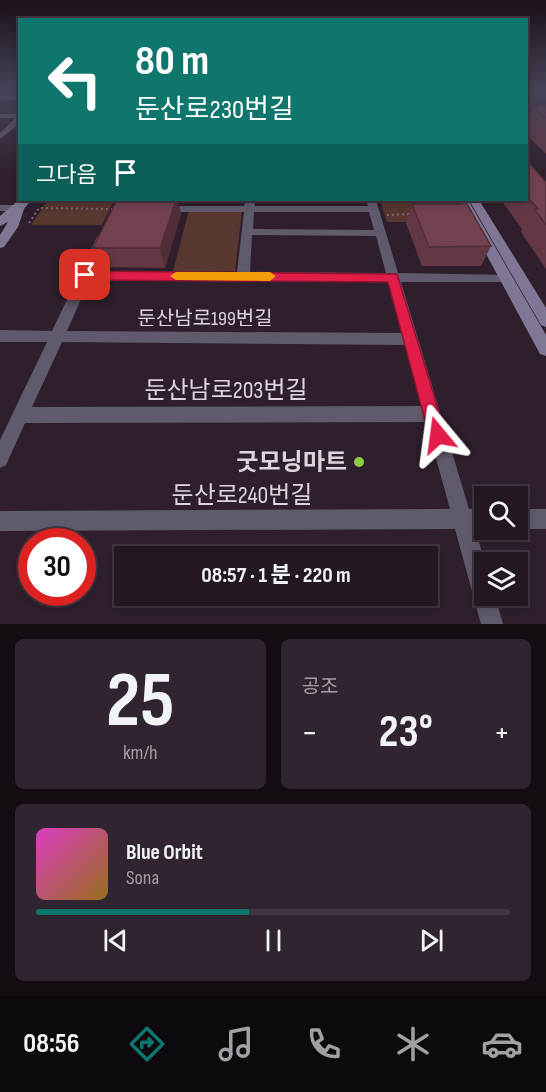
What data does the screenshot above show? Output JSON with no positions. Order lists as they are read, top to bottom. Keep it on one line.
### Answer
{"streets":{"street":["둔산남로199번길","둔산남로203번길","둔산로240번길"]},"places":["굿모닝마트"],"page":{"turn":["80 m","둔산로230번길"],"then":"그다음","limit":"30","trip":"08:57 · 1 분 · 220 m","tile":[["25","km/h"],"공조"],"heat":["−","23°","+"],"song":["Blue Orbit","Sona"],"tabs":"08:56"}}
